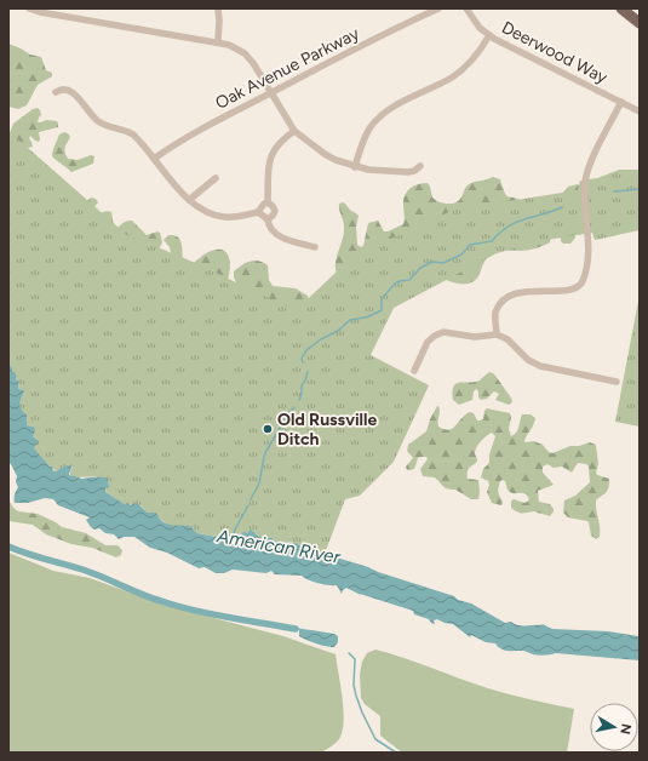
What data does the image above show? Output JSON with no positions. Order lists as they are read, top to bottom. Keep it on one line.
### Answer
{"streets":{"street":["Deerwood Way","Oak Avenue Parkway"]},"water":["American River"],"places":["Old Russville Ditch"],"north":"right"}
